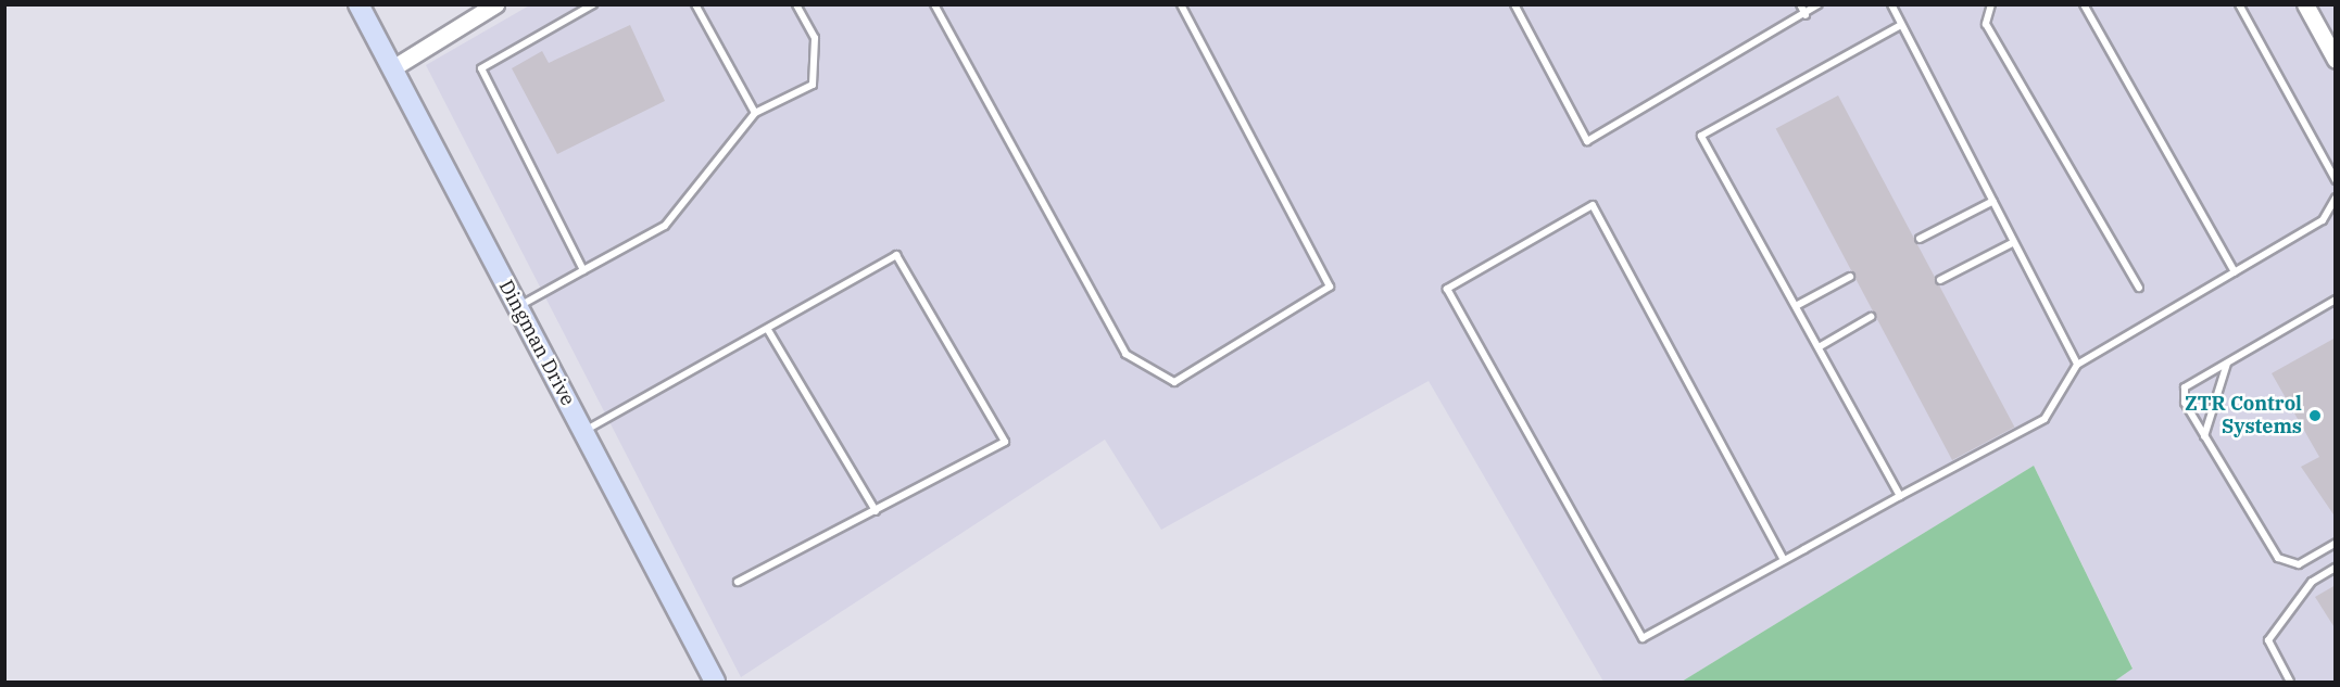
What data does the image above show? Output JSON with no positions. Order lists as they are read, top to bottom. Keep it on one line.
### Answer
{"streets":{"main road":["Dingman Drive"]},"places":["ZTR Control Systems"]}
